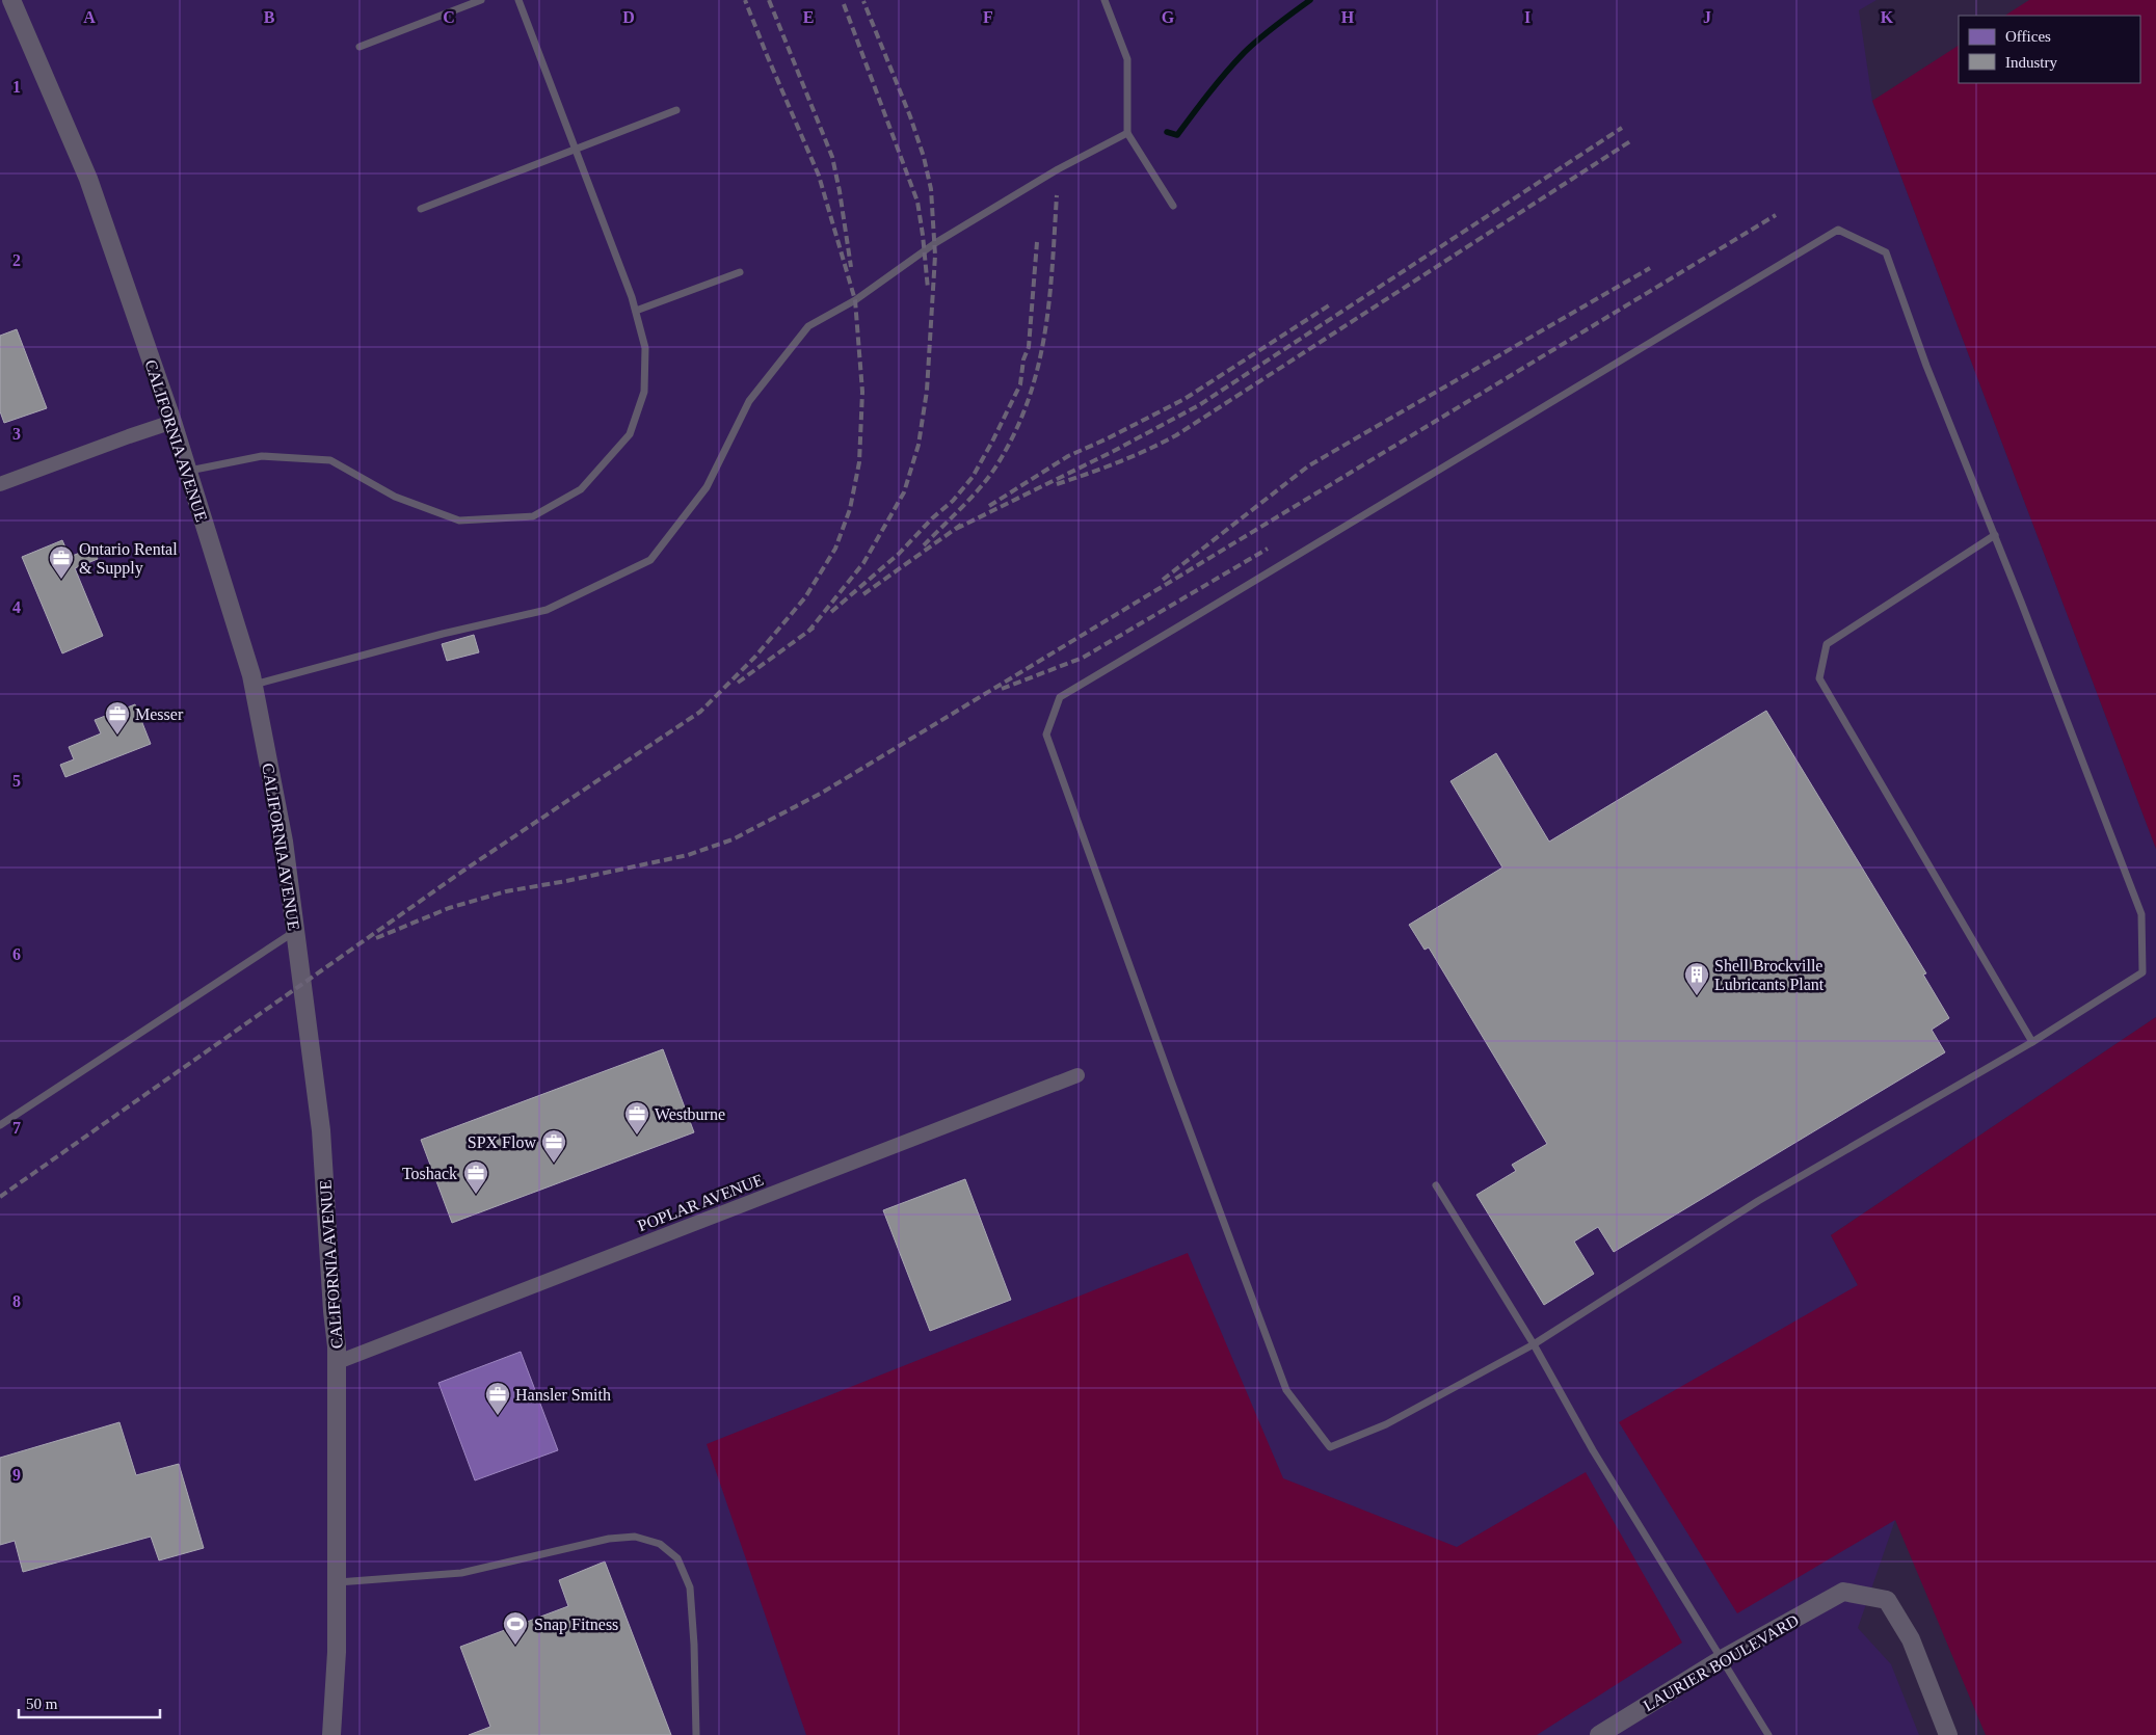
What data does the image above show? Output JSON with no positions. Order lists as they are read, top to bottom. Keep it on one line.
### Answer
{"streets":{"street":["CALIFORNIA AVENUE","POPLAR AVENUE","LAURIER BOULEVARD"]},"crossings":[["CALIFORNIA AVENUE","POPLAR AVENUE"]],"places":{"office":["Ontario Rental & Supply","Messer","Westburne","SPX Flow","Toshack","Hansler Smith"],"building":["Shell Brockville Lubricants Plant"],"sports":["Snap Fitness"]},"legend":["Offices","Industry"],"scale_bar":"50 m","grid":{"columns":["A","B","C","D","E","F","G","H","I","J","K"],"rows":["1","2","3","4","5","6","7","8","9"]}}
